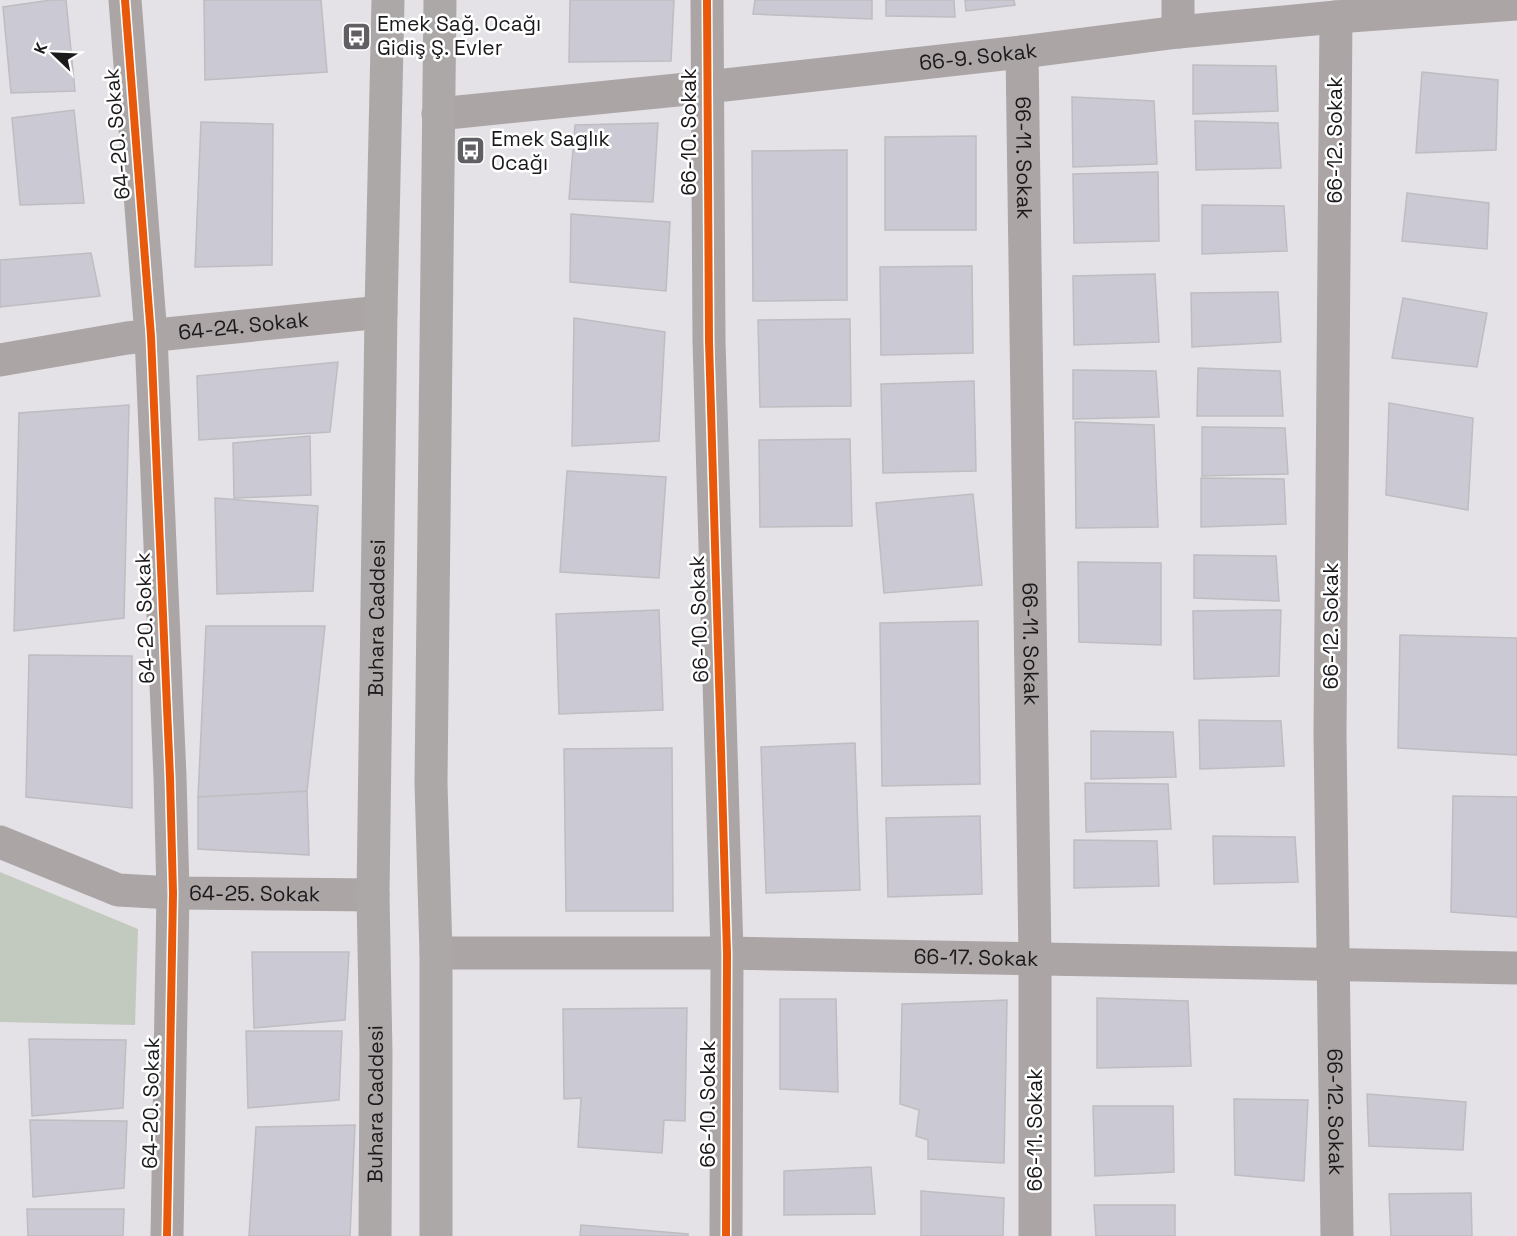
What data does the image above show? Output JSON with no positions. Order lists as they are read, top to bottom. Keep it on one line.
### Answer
{"streets":{"main road":["Buhara Caddesi"],"street":["66-9. Sokak","66-10. Sokak","64-20. Sokak","66-12. Sokak","66-11. Sokak","64-24. Sokak","64-25. Sokak","66-17. Sokak"]},"crossings":[["66-9. Sokak","66-10. Sokak"],["66-9. Sokak","66-12. Sokak"],["66-9. Sokak","66-11. Sokak"],["66-10. Sokak","66-17. Sokak"],["64-20. Sokak","64-24. Sokak"],["64-20. Sokak","64-25. Sokak"],["66-12. Sokak","66-17. Sokak"],["66-11. Sokak","66-17. Sokak"],["64-24. Sokak","Buhara Caddesi"],["Buhara Caddesi","64-25. Sokak"]],"places":{"bus stop":["Emek Sağ. Ocağı Gidiş Ş. Evler","Emek Saglık Ocağı"]},"north":"top left"}
